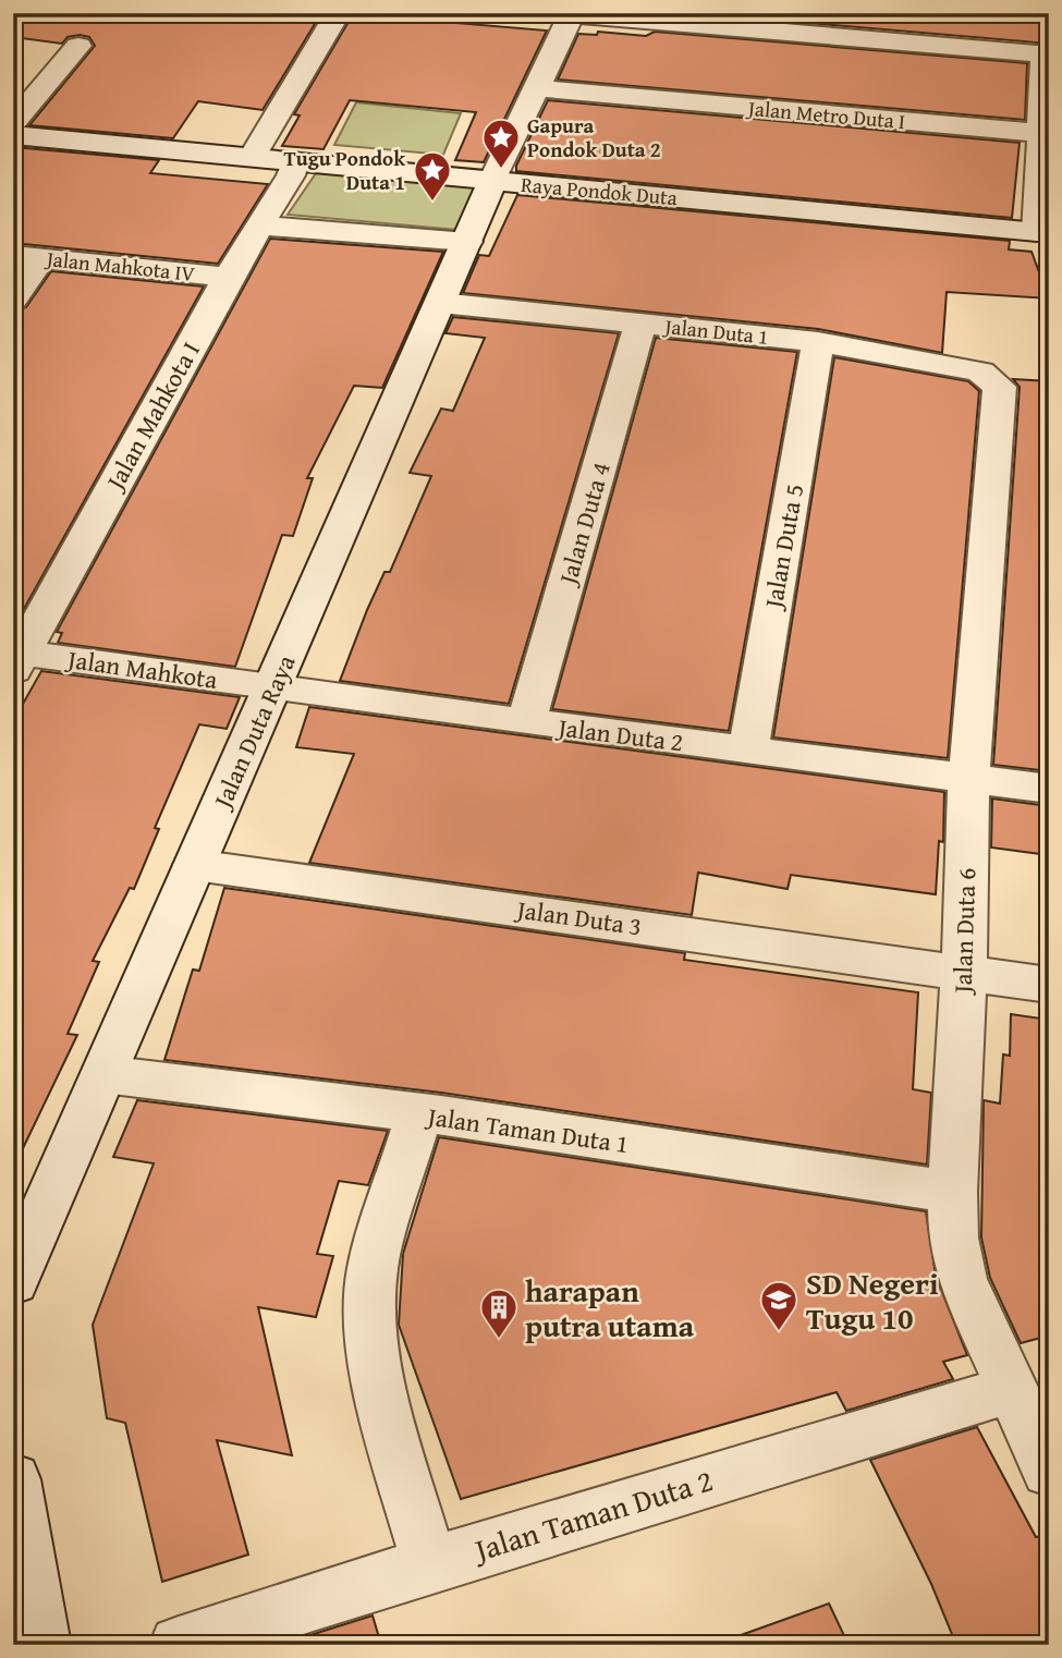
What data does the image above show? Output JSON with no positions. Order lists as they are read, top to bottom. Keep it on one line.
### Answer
{"streets":{"street":["Jalan Metro Duta I","Raya Pondok Duta","Jalan Mahkota IV","Jalan Duta 1","Jalan Mahkota I","Jalan Duta 4","Jalan Duta 5","Jalan Mahkota","Jalan Duta Raya","Jalan Duta 2","Jalan Duta 3","Jalan Duta 6","Jalan Taman Duta 1","Jalan Taman Duta 2"]},"crossings":[["Jalan Metro Duta I","Jalan Duta Raya"],["Raya Pondok Duta","Jalan Mahkota I"],["Raya Pondok Duta","Jalan Duta Raya"],["Jalan Mahkota IV","Jalan Mahkota I"],["Jalan Duta 1","Jalan Duta 4"],["Jalan Duta 1","Jalan Duta 5"],["Jalan Duta 1","Jalan Duta Raya"],["Jalan Duta 1","Jalan Duta 6"],["Jalan Mahkota I","Jalan Mahkota"],["Jalan Duta 4","Jalan Duta 2"],["Jalan Duta 5","Jalan Duta 2"],["Jalan Mahkota","Jalan Duta Raya"],["Jalan Mahkota","Jalan Duta 2"],["Jalan Duta Raya","Jalan Duta 2"],["Jalan Duta Raya","Jalan Duta 3"],["Jalan Duta Raya","Jalan Taman Duta 1"],["Jalan Duta 2","Jalan Duta 6"],["Jalan Duta 3","Jalan Duta 6"],["Jalan Duta 6","Jalan Taman Duta 1"],["Jalan Duta 6","Jalan Taman Duta 2"]],"places":{"place":["Gapura Pondok Duta 2","Tugu Pondok Duta 1"],"school or university":["SD Negeri Tugu 10"],"building":["harapan putra utama"]}}
